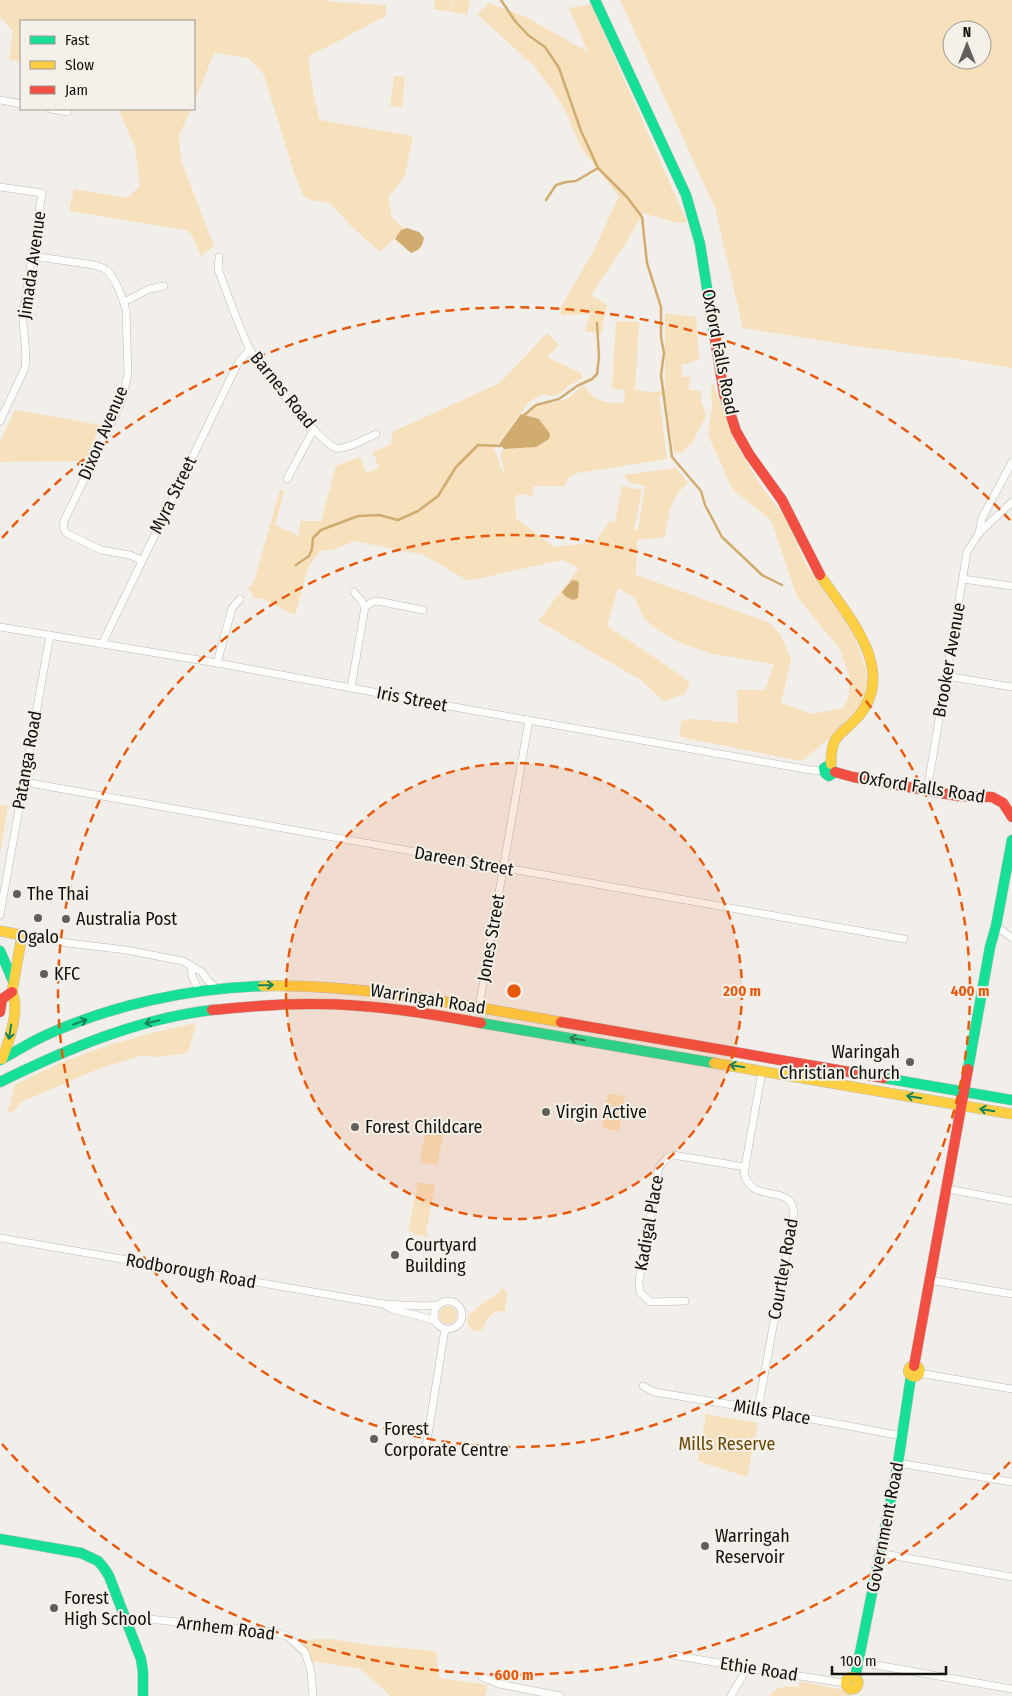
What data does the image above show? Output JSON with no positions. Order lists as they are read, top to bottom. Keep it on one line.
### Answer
{"streets":{"main road":["Oxford Falls Road","Warringah Road","Government Road"],"street":["Jimada Avenue","Barnes Road","Dixon Avenue","Myra Street","Brooker Avenue","Iris Street","Patanga Road","Dareen Street","Jones Street","Kadigal Place","Courtley Road","Rodborough Road","Mills Place","Arnhem Road","Ethie Road"]},"crossings":[["Jimada Avenue","Dixon Avenue"],["Oxford Falls Road","Brooker Avenue"],["Oxford Falls Road","Iris Street"],["Barnes Road","Myra Street"],["Dixon Avenue","Myra Street"],["Myra Street","Iris Street"],["Iris Street","Patanga Road"],["Iris Street","Jones Street"],["Patanga Road","Dareen Street"],["Dareen Street","Jones Street"],["Jones Street","Warringah Road"],["Warringah Road","Government Road"],["Kadigal Place","Courtley Road"],["Courtley Road","Mills Place"],["Mills Place","Government Road"],["Government Road","Ethie Road"]],"parks":["Mills Reserve"],"places":["The Thai","Ogalo","Australia Post","KFC","Waringah Christian Church","Virgin Active","Forest Childcare","Courtyard Building","Forest Corporate Centre","Warringah Reservoir","Forest High School"],"legend":["Fast","Slow","Jam"],"scale_bar":"100 m","north":"top","rings":["200 m","400 m","600 m"]}
